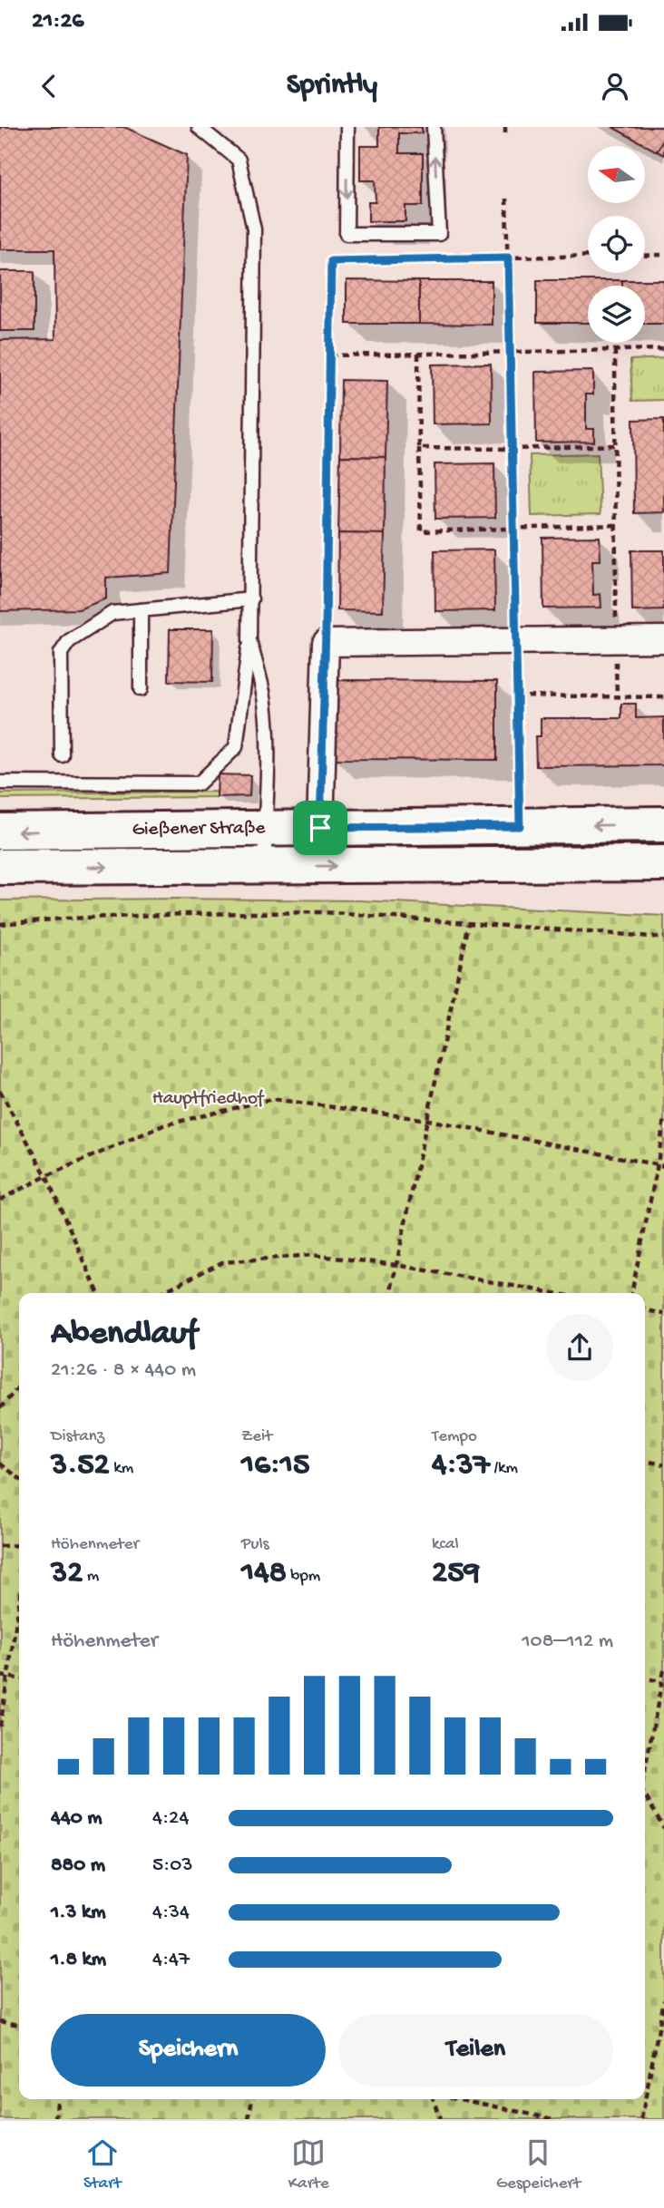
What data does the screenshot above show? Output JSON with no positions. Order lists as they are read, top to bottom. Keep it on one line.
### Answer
{"streets":{"main road":["Gießener Straße"]},"parks":["Hauptfriedhof"],"north":"left","page":{"status":"21:26","header":"Sprintly","heading":["Abendlauf","21:26 · 8 × 440 m"],"stats":[["Distanz","3.52 km"],["Zeit","16:15"],["Tempo","4:37 /km"],["Höhenmeter","32 m"],["Puls","148 bpm"],["kcal","259"]],"chart":["Höhenmeter","108–112 m"],"list":[{"name":"440 m","note":"4:24"},{"name":"880 m","note":"5:03"},{"name":"1.3 km","note":"4:34"},{"name":"1.8 km","note":"4:47"}],"buttons":["Speichern","Teilen"],"tabs":["Start","Karte","Gespeichert"]}}
